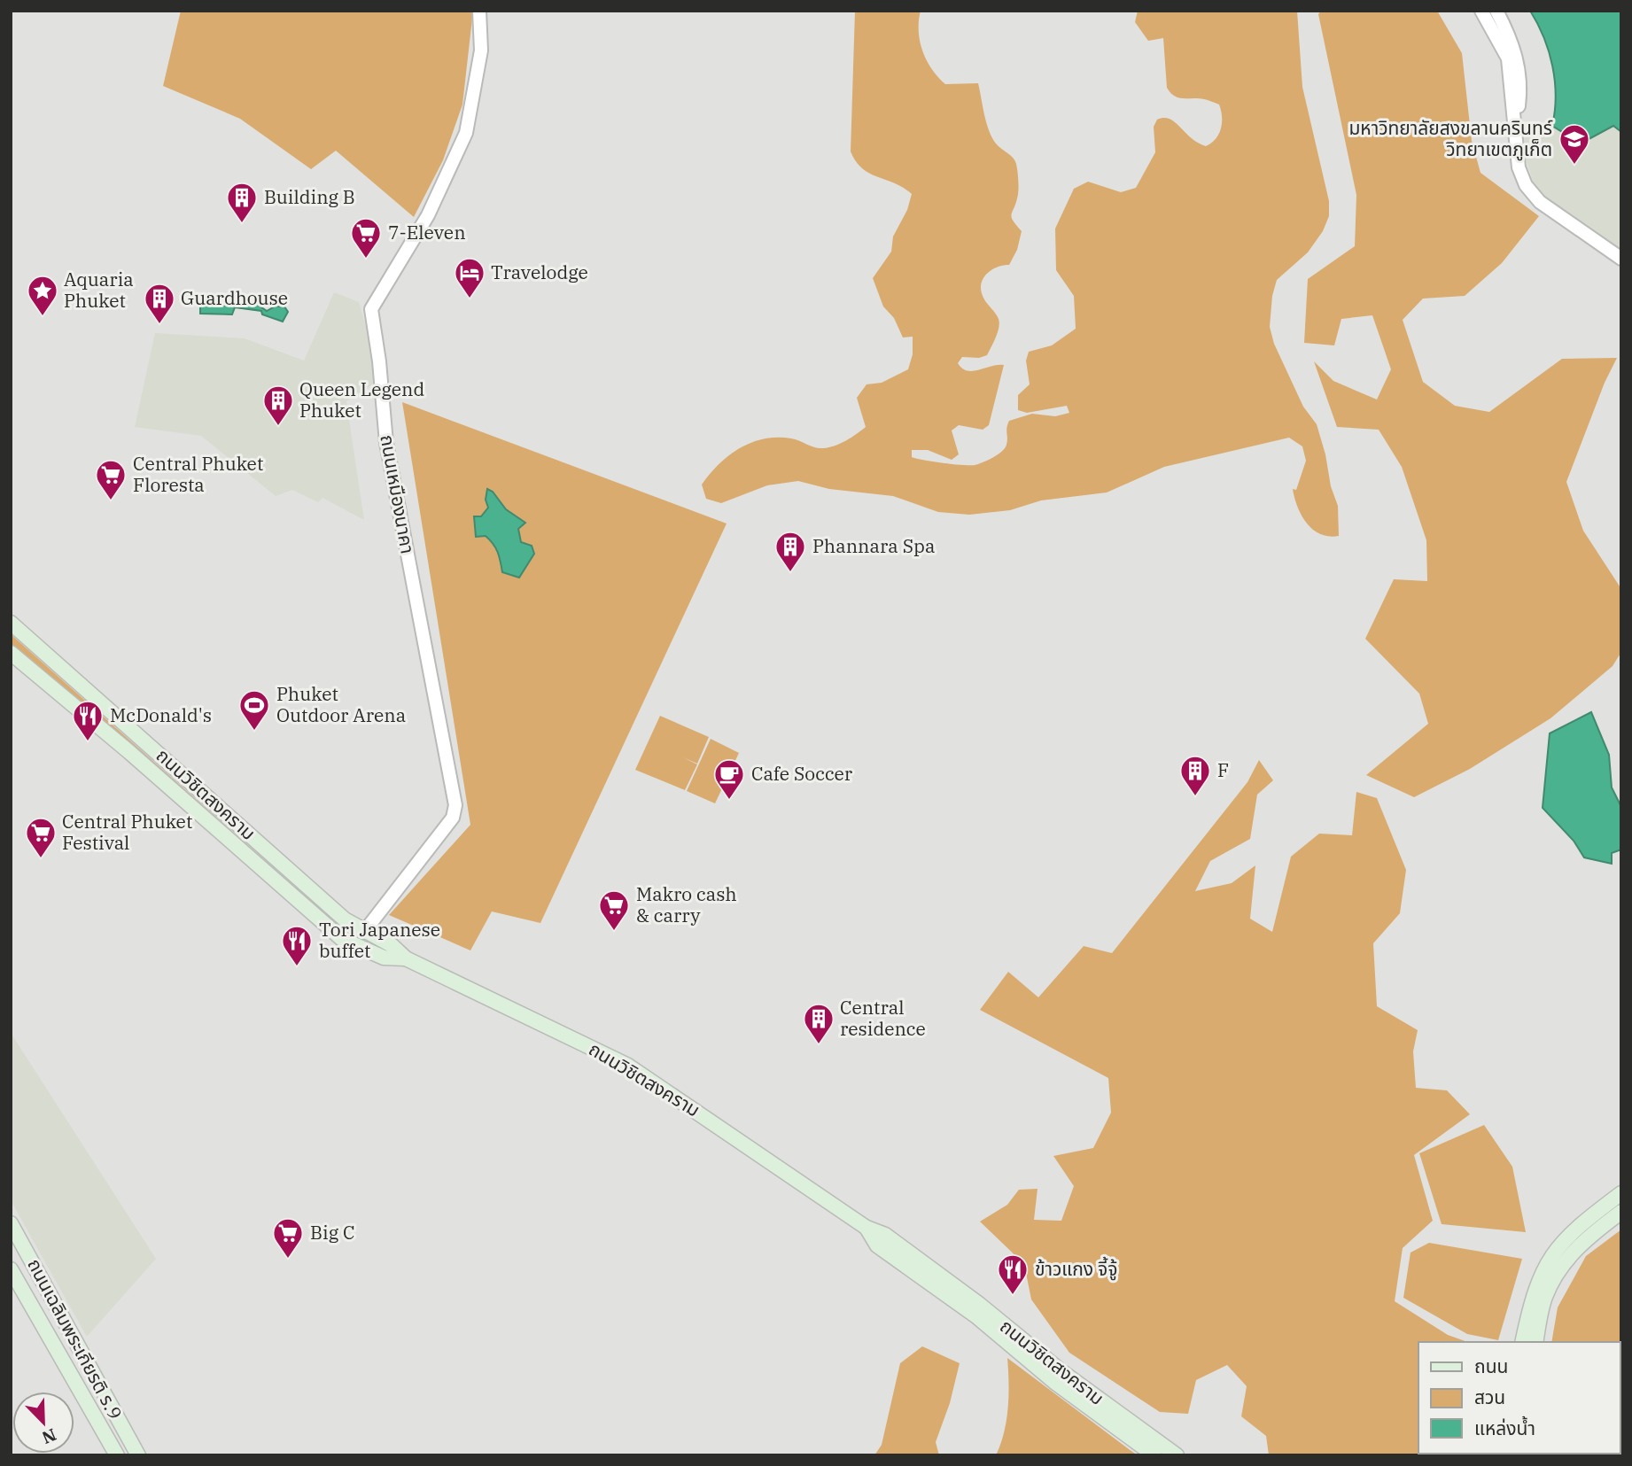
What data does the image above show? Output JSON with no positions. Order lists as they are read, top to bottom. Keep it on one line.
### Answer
{"streets":{"main road":["ถนนวิชิตสงคราม","ถนนเฉลิมพระเกียรติ ร.9"],"street":["ถนนเหมืองนาคา"]},"crossings":[["ถนนเหมืองนาคา","ถนนวิชิตสงคราม"]],"places":{"school or university":["มหาวิทยาลัยสงขลานครินทร์ วิทยาเขตภูเก็ต"],"building":["Building B","Guardhouse","Queen Legend Phuket","Phannara Spa","F","Central residence"],"supermarket":["7-Eleven","Central Phuket Floresta","Central Phuket Festival","Makro cash & carry","Big C"],"hotel":["Travelodge"],"place":["Aquaria Phuket"],"sports":["Phuket Outdoor Arena"],"restaurant":["McDonald's","Tori Japanese buffet","ข้าวแกง จี้จู้"],"cafe":["Cafe Soccer"]},"legend":["ถนน","สวน","แหล่งน้ำ"],"north":"bottom right"}
